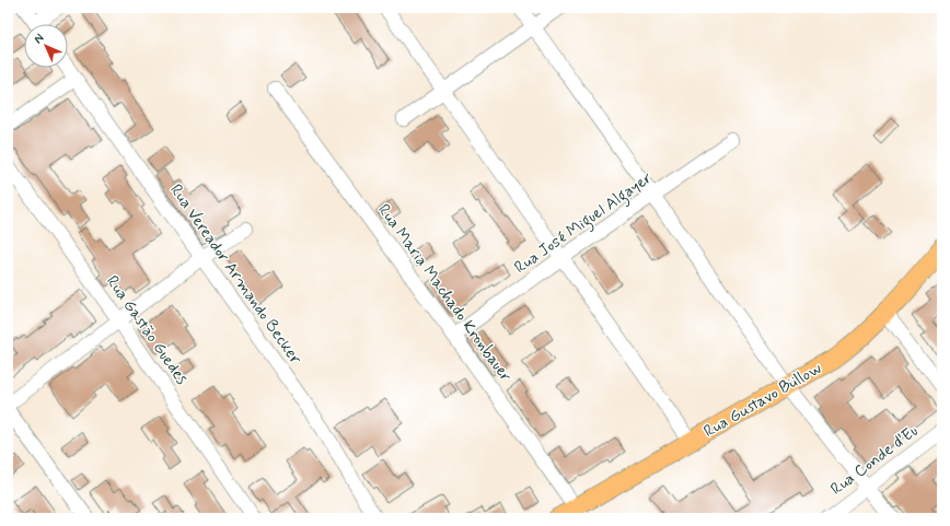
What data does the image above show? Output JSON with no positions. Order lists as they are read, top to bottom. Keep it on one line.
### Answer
{"streets":{"main road":["Rua Gustavo Büllow"],"street":["Rua José Miguel Algayer","Rua Vereador Armando Becker","Rua Maria Machado Kronbauer","Rua Gastão Guedes","Rua Conde d'Eu"]},"crossings":[["Rua José Miguel Algayer","Rua Maria Machado Kronbauer"],["Rua Maria Machado Kronbauer","Rua Gustavo Büllow"]],"north":"top left"}
